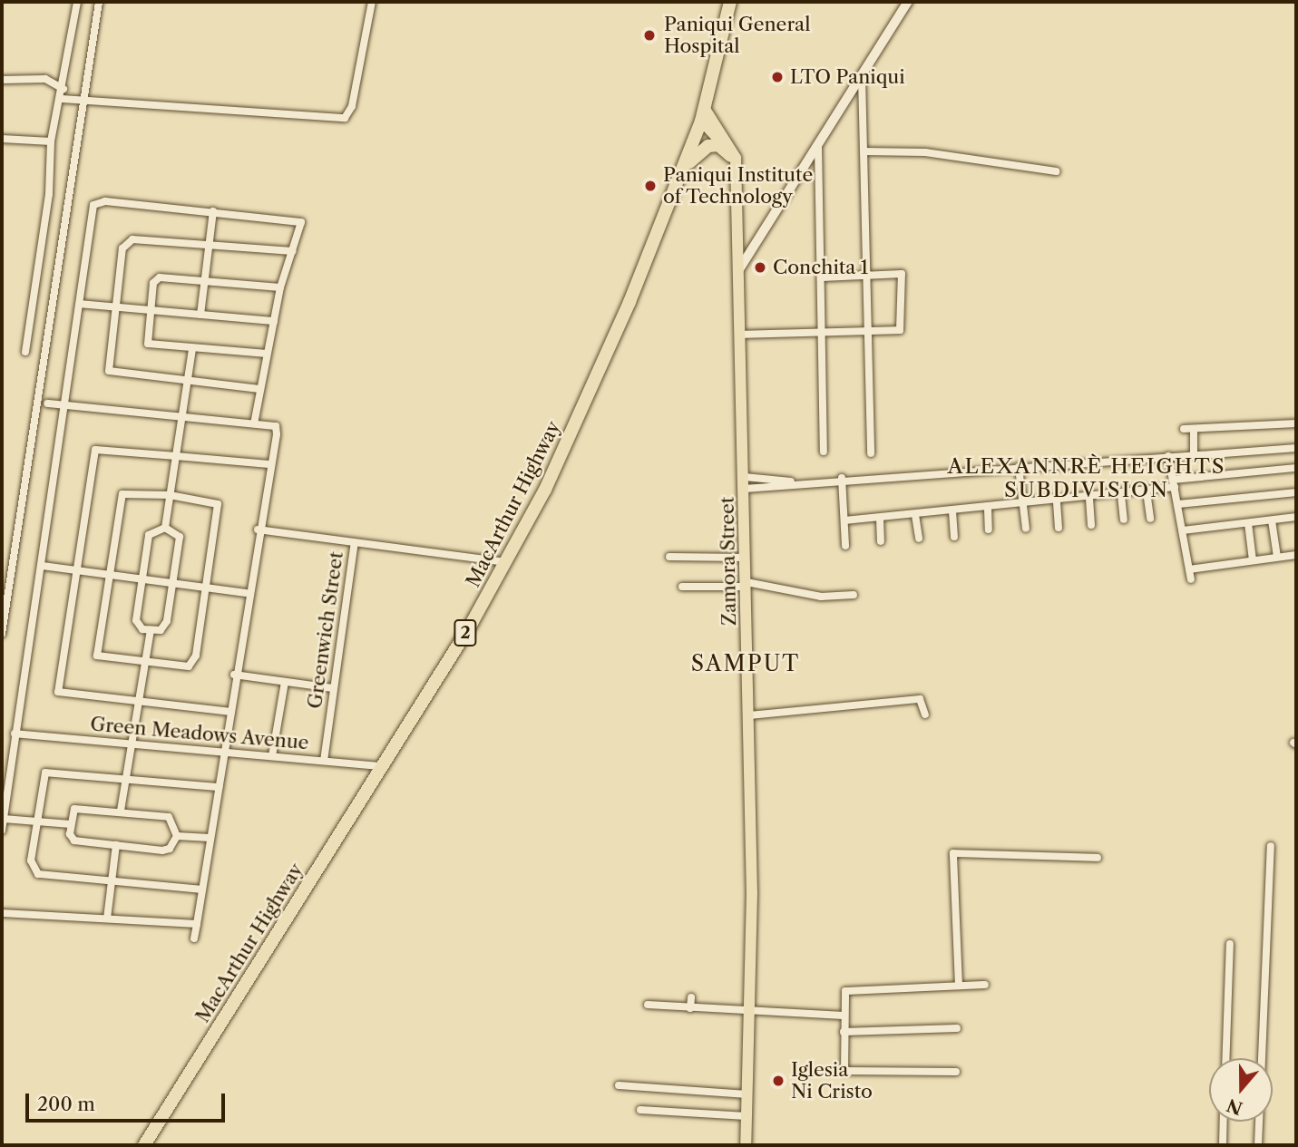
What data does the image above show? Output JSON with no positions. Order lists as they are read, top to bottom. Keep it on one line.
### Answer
{"streets":{"highway":["MacArthur Highway","2"],"main road":["Zamora Street"],"street":["Greenwich Street","Green Meadows Avenue"]},"crossings":[["MacArthur Highway","Green Meadows Avenue"],["Greenwich Street","Green Meadows Avenue"]],"districts":["ALEXANNRÈ HEIGHTS SUBDIVISION","SAMPUT"],"places":["Paniqui General Hospital","LTO Paniqui","Paniqui Institute of Technology","Conchita 1","Iglesia Ni Cristo"],"scale_bar":"200 m","north":"bottom"}
